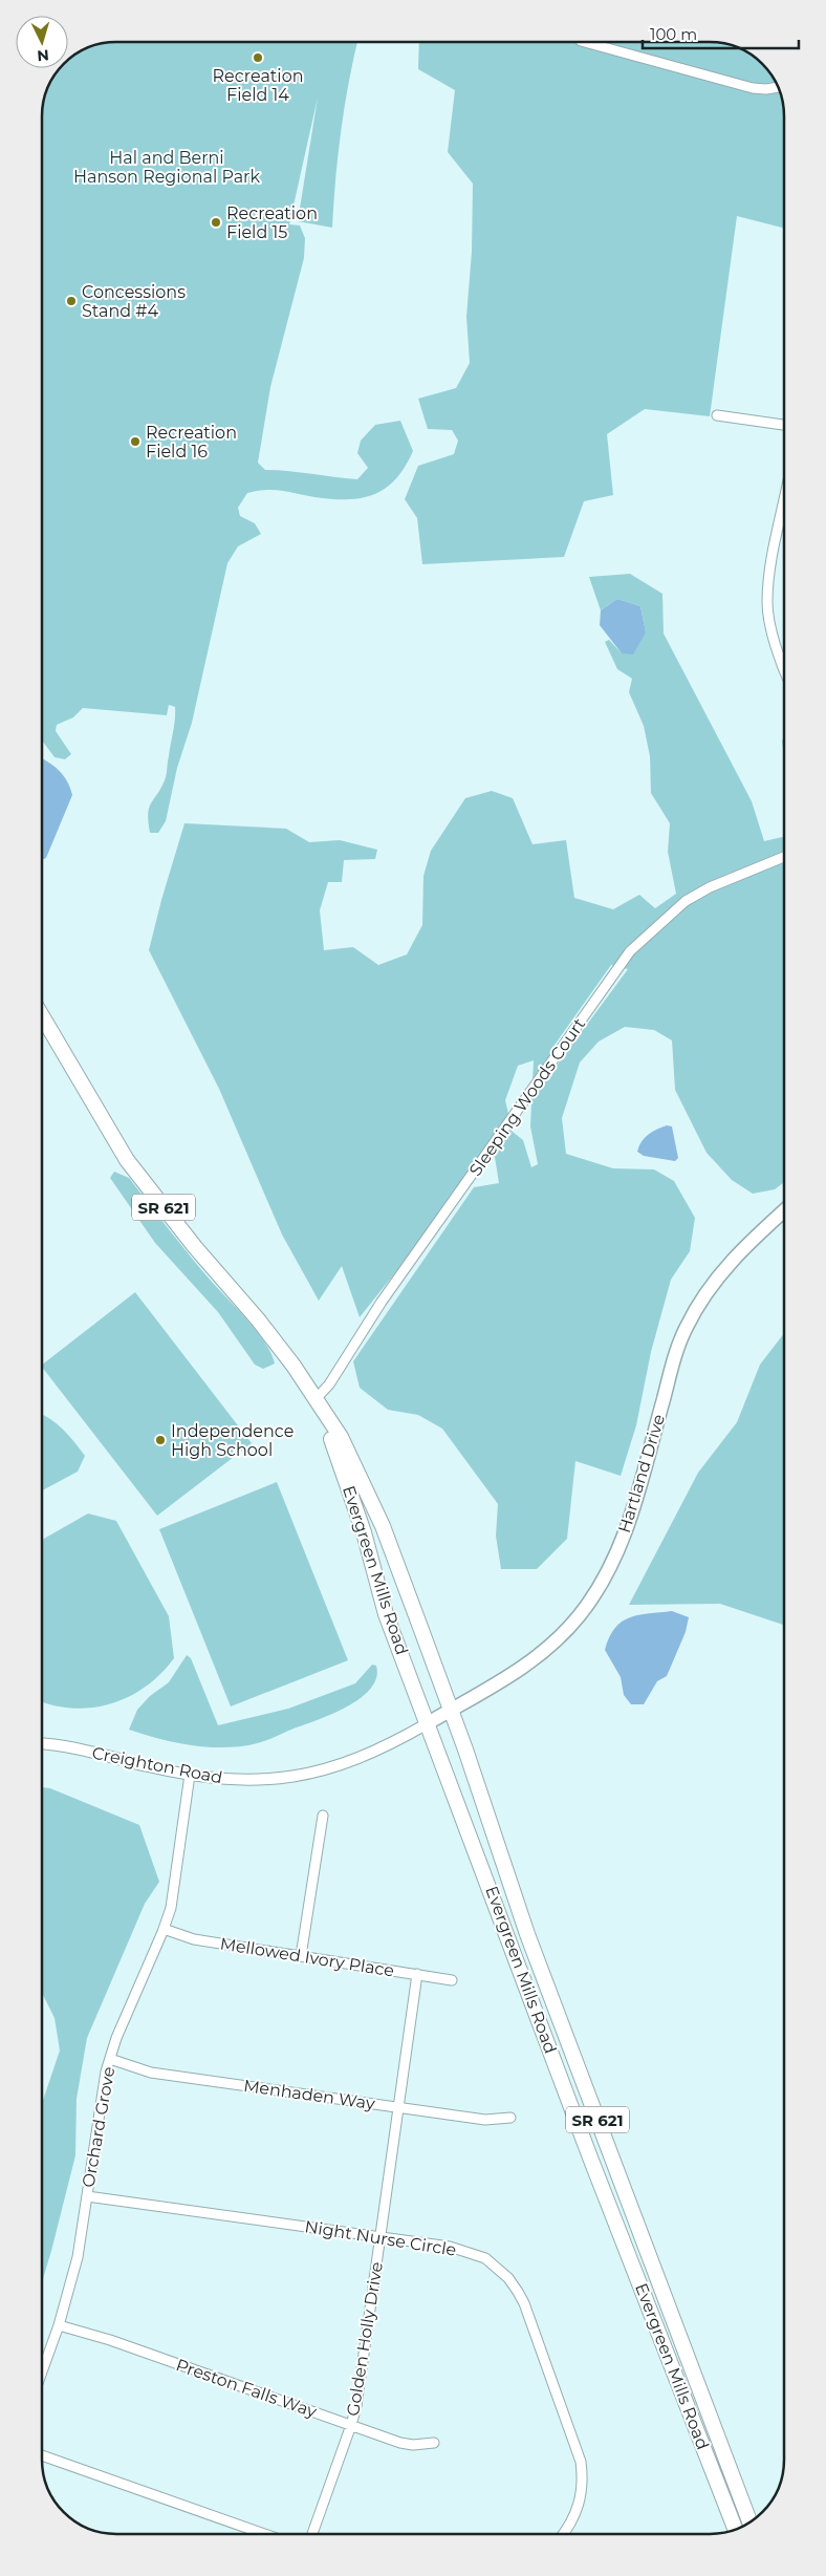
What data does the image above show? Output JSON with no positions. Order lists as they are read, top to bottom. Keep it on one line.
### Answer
{"streets":{"main road":["SR 621","Hartland Drive","Evergreen Mills Road"],"street":["Sleeping Woods Court","Creighton Road","Mellowed Ivory Place","Menhaden Way","Orchard Grove","Night Nurse Circle","Golden Holly Drive","Preston Falls Way"]},"crossings":[["Sleeping Woods Court","Evergreen Mills Road"],["Hartland Drive","Evergreen Mills Road"],["Hartland Drive","Creighton Road"],["Evergreen Mills Road","Creighton Road"],["Creighton Road","Orchard Grove"],["Mellowed Ivory Place","Orchard Grove"],["Mellowed Ivory Place","Golden Holly Drive"],["Menhaden Way","Orchard Grove"],["Menhaden Way","Golden Holly Drive"],["Orchard Grove","Night Nurse Circle"],["Orchard Grove","Preston Falls Way"],["Night Nurse Circle","Golden Holly Drive"],["Golden Holly Drive","Preston Falls Way"]],"parks":["Hal and Berni Hanson Regional Park"],"places":["Recreation Field 14","Recreation Field 15","Concessions Stand #4","Recreation Field 16","Independence High School"],"scale_bar":"100 m","north":"bottom"}
